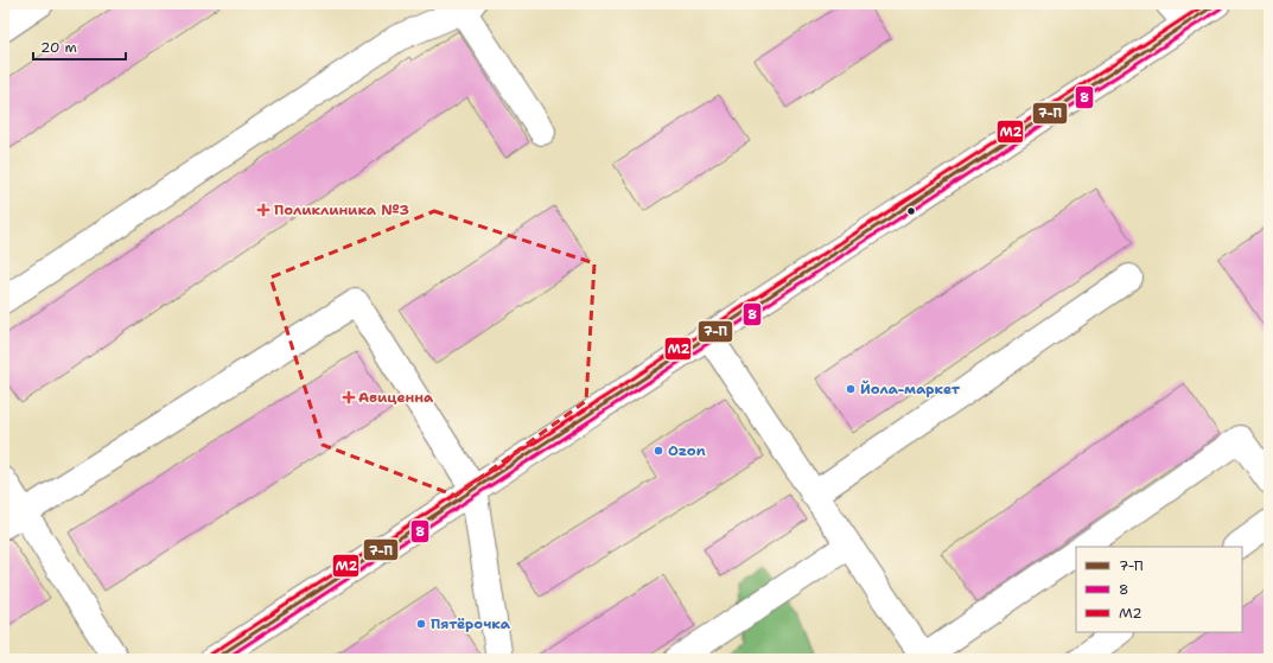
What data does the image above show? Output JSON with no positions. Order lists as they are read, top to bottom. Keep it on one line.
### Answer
{"places":{"health":["Поликлиника №3","Авиценна"],"other":["Йола-маркет","Ozon","Пятёрочка"]},"lines":["transit line 7-П","transit line М2","transit line 8"],"legend":["7-П","8","М2"],"scale_bar":"20 m"}
